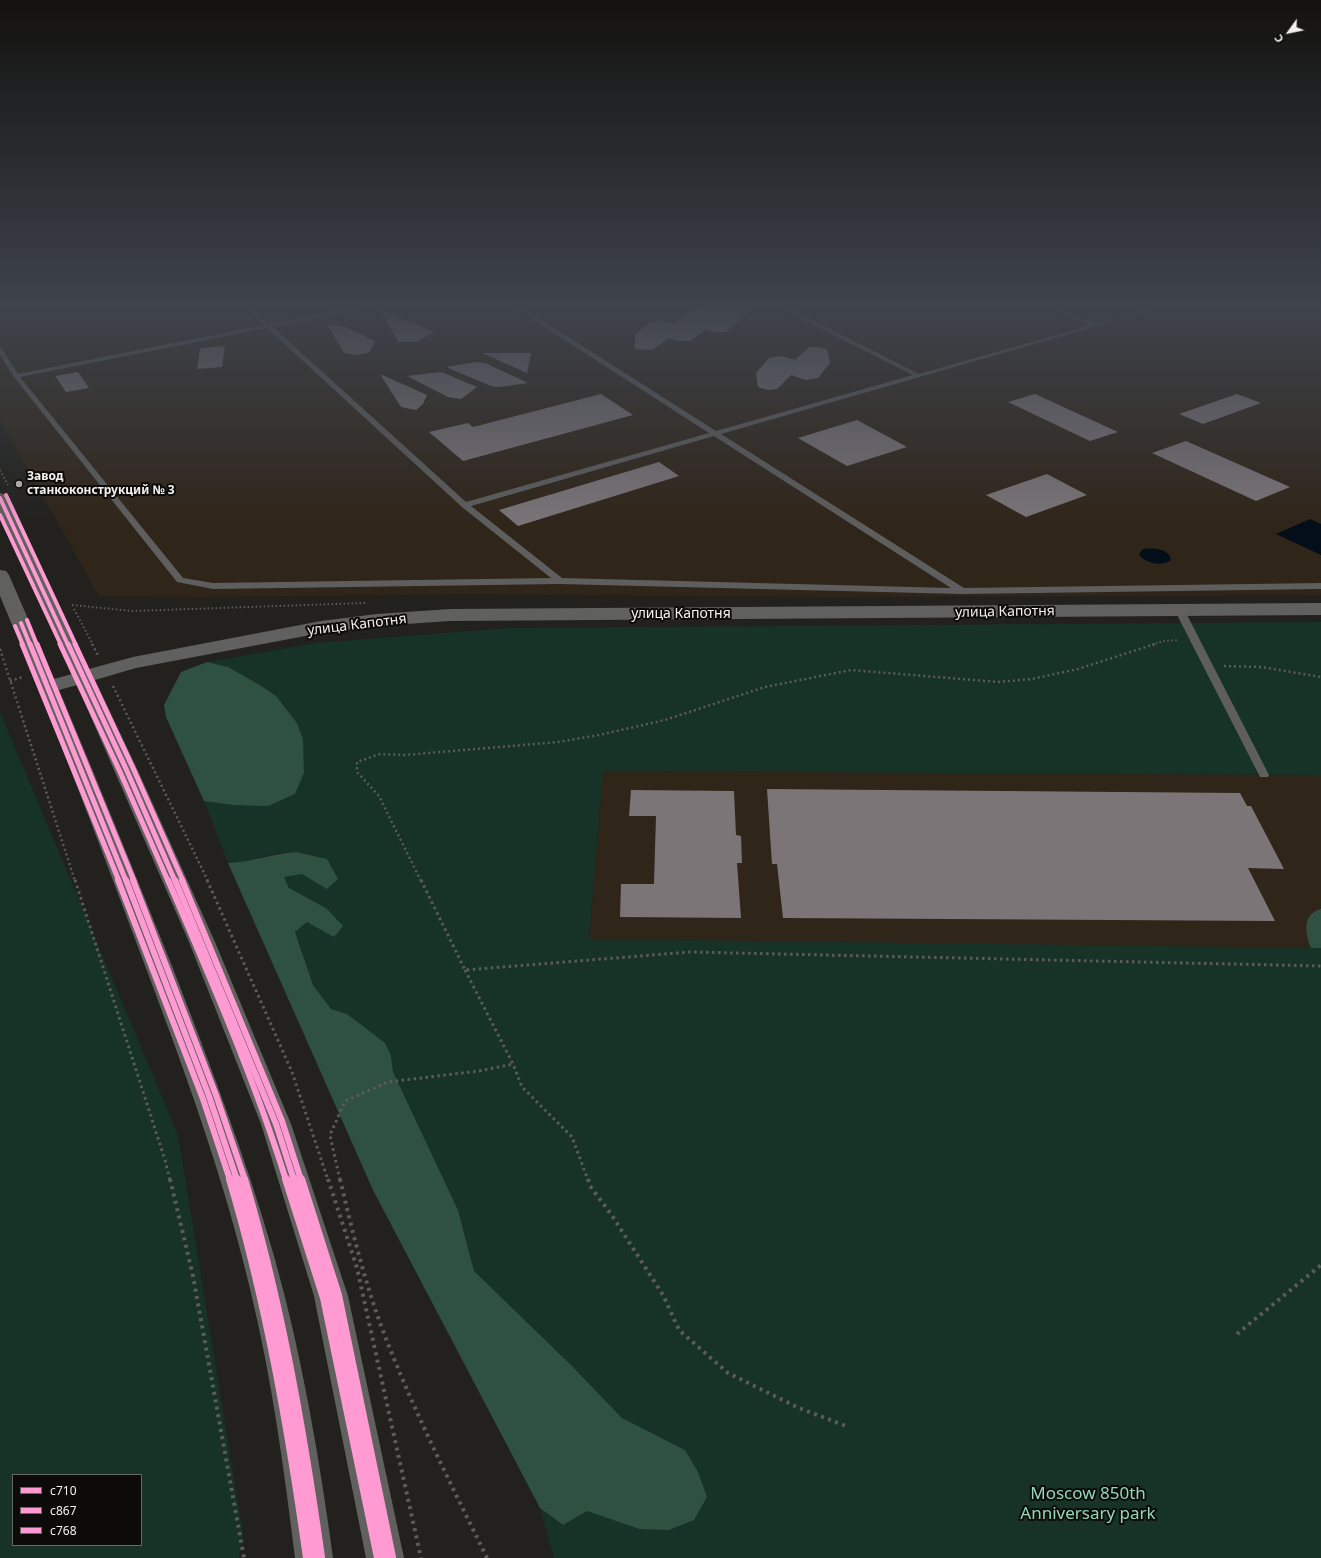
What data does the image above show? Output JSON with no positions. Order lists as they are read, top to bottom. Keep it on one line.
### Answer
{"streets":{"main road":["улица Капотня"]},"parks":["Moscow 850th Anniversary park"],"places":["Завод станкоконструкций № 3"],"lines":["transit line с768","transit line с710","transit line с867"],"legend":["с710","с867","с768"],"north":"bottom left"}
